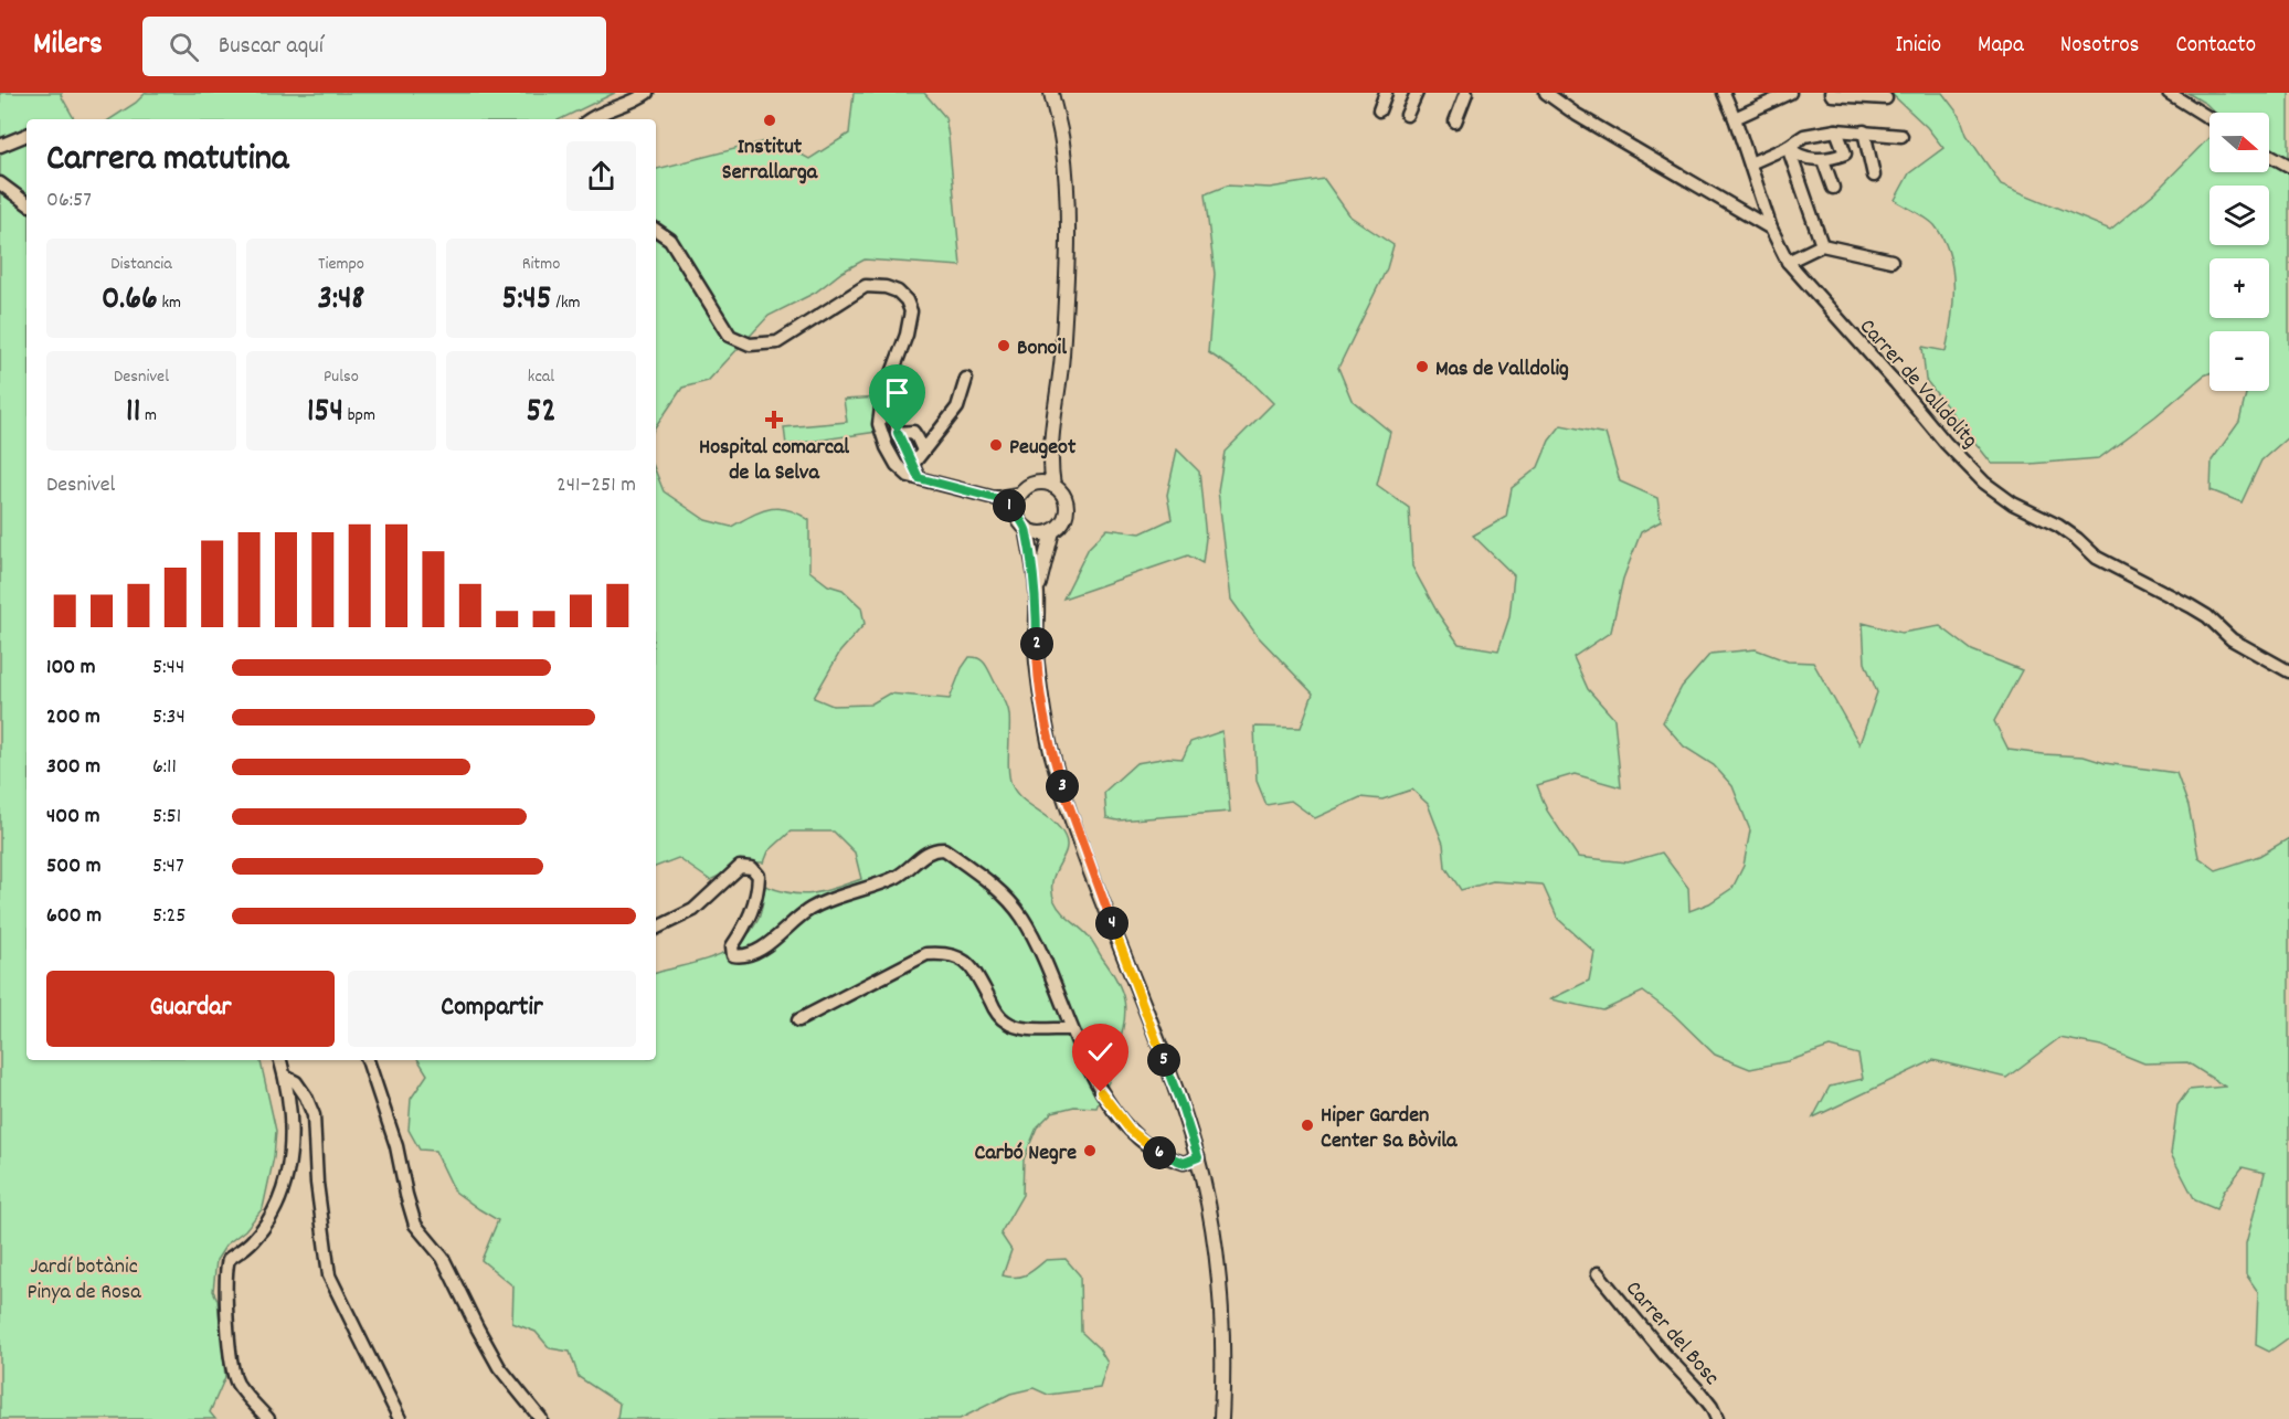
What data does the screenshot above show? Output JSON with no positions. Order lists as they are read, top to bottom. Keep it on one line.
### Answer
{"streets":{"street":["Carrer de Valldolitg","Carrer del Bosc"]},"parks":["Jardí botànic Pinya de Rosa"],"places":{"other":["Institut Serrallarga","Bonoil","Mas de Valldolig","Peugeot","Hiper Garden Center Sa Bòvila","Carbó Negre"],"health":["Hospital comarcal de la Selva"]},"north":"right","page":{"header":"Milers","search":"Buscar aquí","nav":["Inicio","Mapa","Nosotros","Contacto"],"map_buttons":["+","−"],"heading":["Carrera matutina","06:57"],"stats":[["Distancia","0.66 km"],["Tiempo","3:48"],["Ritmo","5:45 /km"],["Desnivel","11 m"],["Pulso","154 bpm"],["kcal","52"]],"chart":["Desnivel","241–251 m"],"pins":["1","2","3","4","5","6"],"list":[{"name":"100 m","note":"5:44"},{"name":"200 m","note":"5:34"},{"name":"300 m","note":"6:11"},{"name":"400 m","note":"5:51"},{"name":"500 m","note":"5:47"},{"name":"600 m","note":"5:25"}],"buttons":["Guardar","Compartir"]}}
